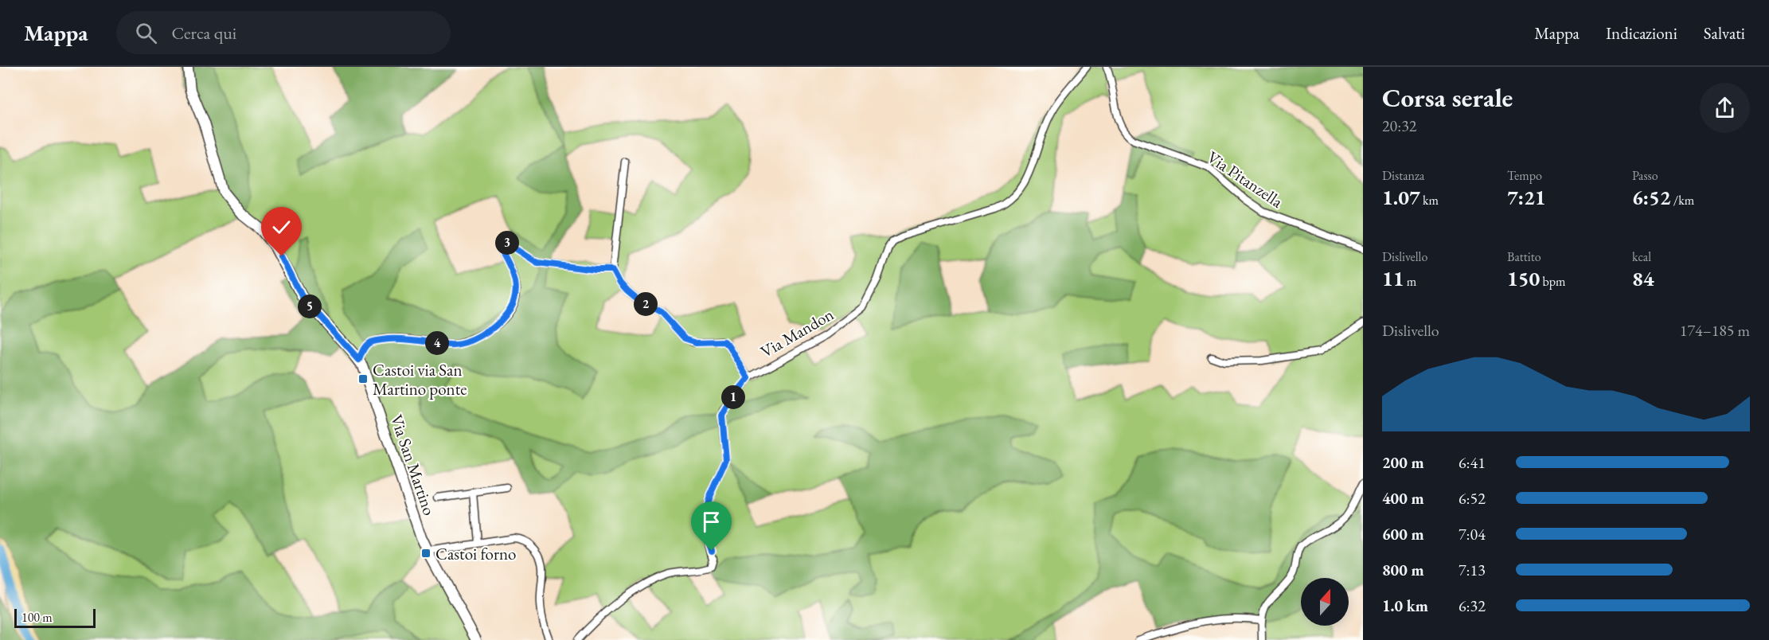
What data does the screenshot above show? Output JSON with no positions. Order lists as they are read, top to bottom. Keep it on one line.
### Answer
{"streets":{"street":["Via Pitanzella","Via Mandon","Via San Martino"]},"places":{"transit":["Castoi via San Martino ponte","Castoi forno"]},"scale_bar":"100 m","north":"top","page":{"header":"Mappa","search":"Cerca qui","nav":["Mappa","Indicazioni","Salvati"],"heading":["Corsa serale","20:32"],"stats":[["Distanza","1.07 km"],["Tempo","7:21"],["Passo","6:52 /km"],["Dislivello","11 m"],["Battito","150 bpm"],["kcal","84"]],"pins":["3","2","5","4","1"],"chart":["Dislivello","174–185 m"],"list":[{"name":"200 m","note":"6:41"},{"name":"400 m","note":"6:52"},{"name":"600 m","note":"7:04"},{"name":"800 m","note":"7:13"},{"name":"1.0 km","note":"6:32"}],"scale":"100 m"}}
